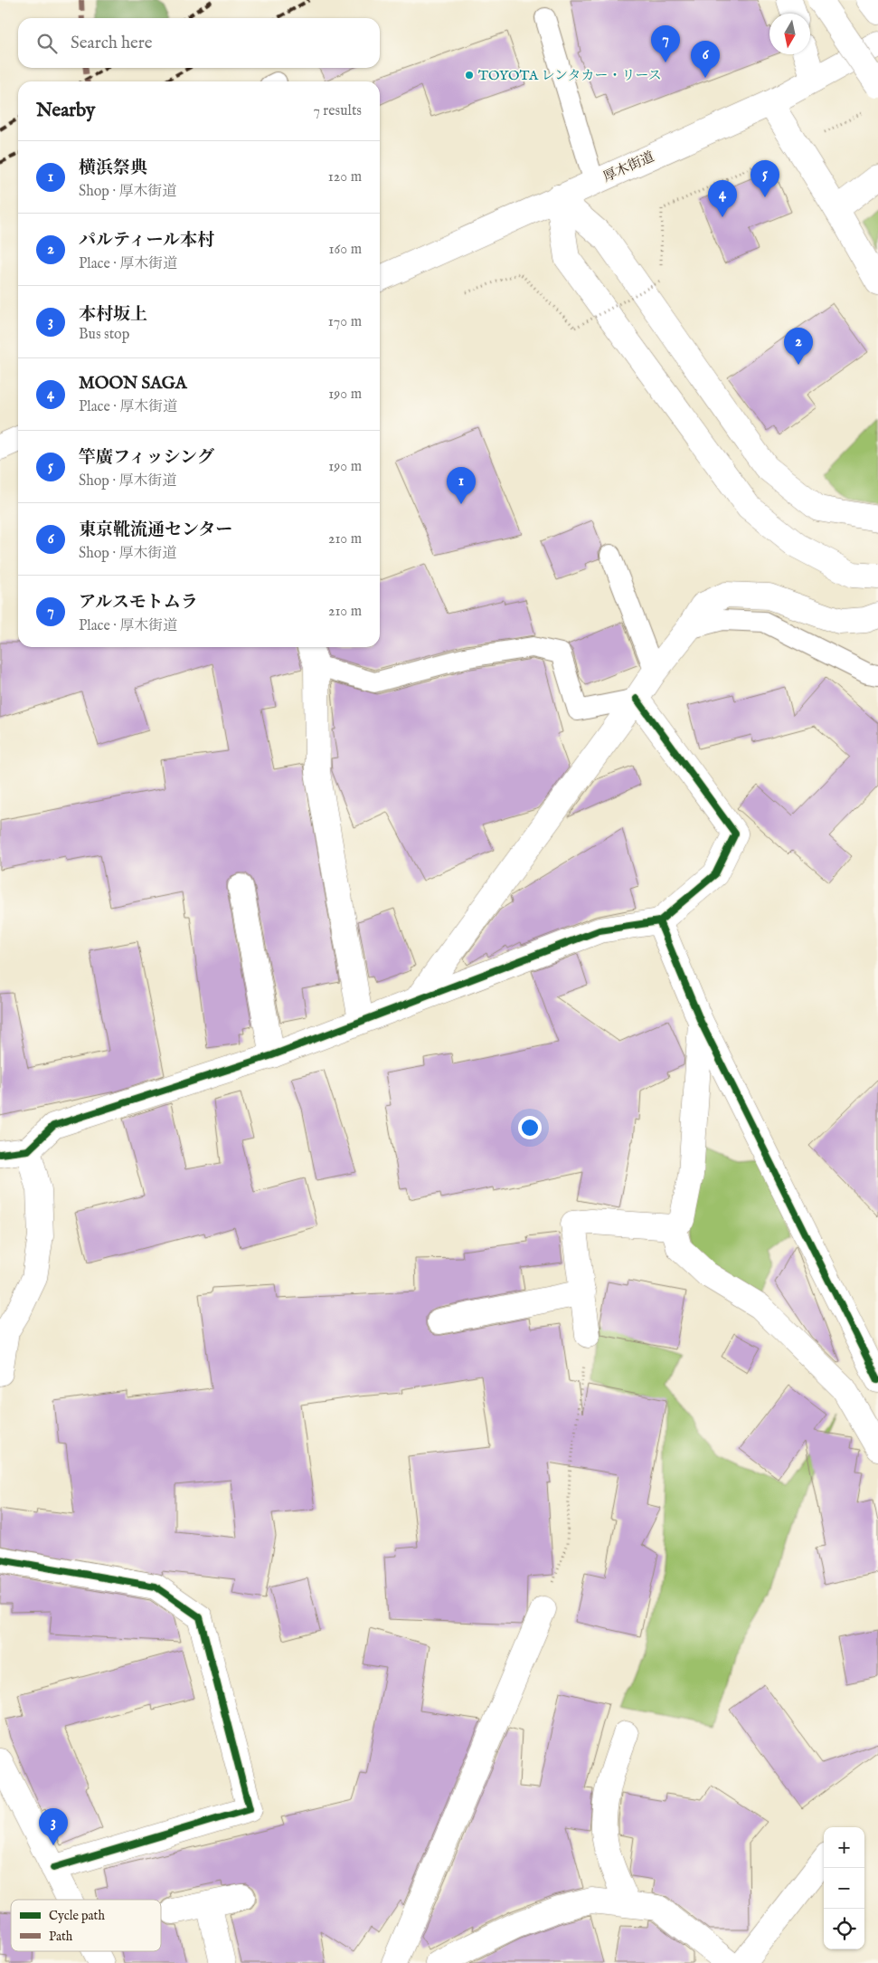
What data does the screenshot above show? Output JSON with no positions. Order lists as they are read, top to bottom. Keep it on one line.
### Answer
{"streets":{"main road":["厚木街道"]},"places":["TOYOTA レンタカー・リース"],"legend":["Cycle path","Path"],"north":"bottom","page":{"search":"Search here","pins":["7","6","5","4","2","1","3"],"heading":["Nearby","7 results"],"list":[{"mark":"1","name":"横浜祭典","note":"Shop · 厚木街道","value":"120 m"},{"mark":"2","name":"パルティール本村","note":"Place · 厚木街道","value":"160 m"},{"mark":"3","name":"本村坂上","note":"Bus stop","value":"170 m"},{"mark":"4","name":"MOON SAGA","note":"Place · 厚木街道","value":"190 m"},{"mark":"5","name":"竿廣フィッシング","note":"Shop · 厚木街道","value":"190 m"},{"mark":"6","name":"東京靴流通センター","note":"Shop · 厚木街道","value":"210 m"},{"mark":"7","name":"アルスモトムラ","note":"Place · 厚木街道","value":"210 m"}],"map_buttons":["+","−"]}}
